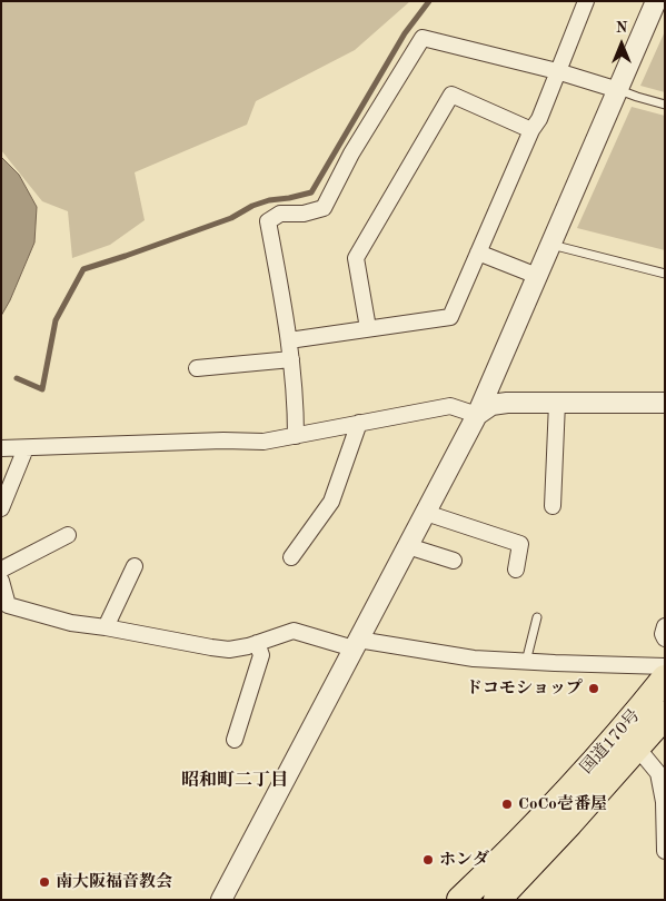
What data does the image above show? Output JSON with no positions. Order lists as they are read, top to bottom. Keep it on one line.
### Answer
{"streets":{"highway":["国道170号"]},"districts":["昭和町二丁目"],"places":["ドコモショップ","CoCo壱番屋","ホンダ","南大阪福音教会"],"north":"top"}
